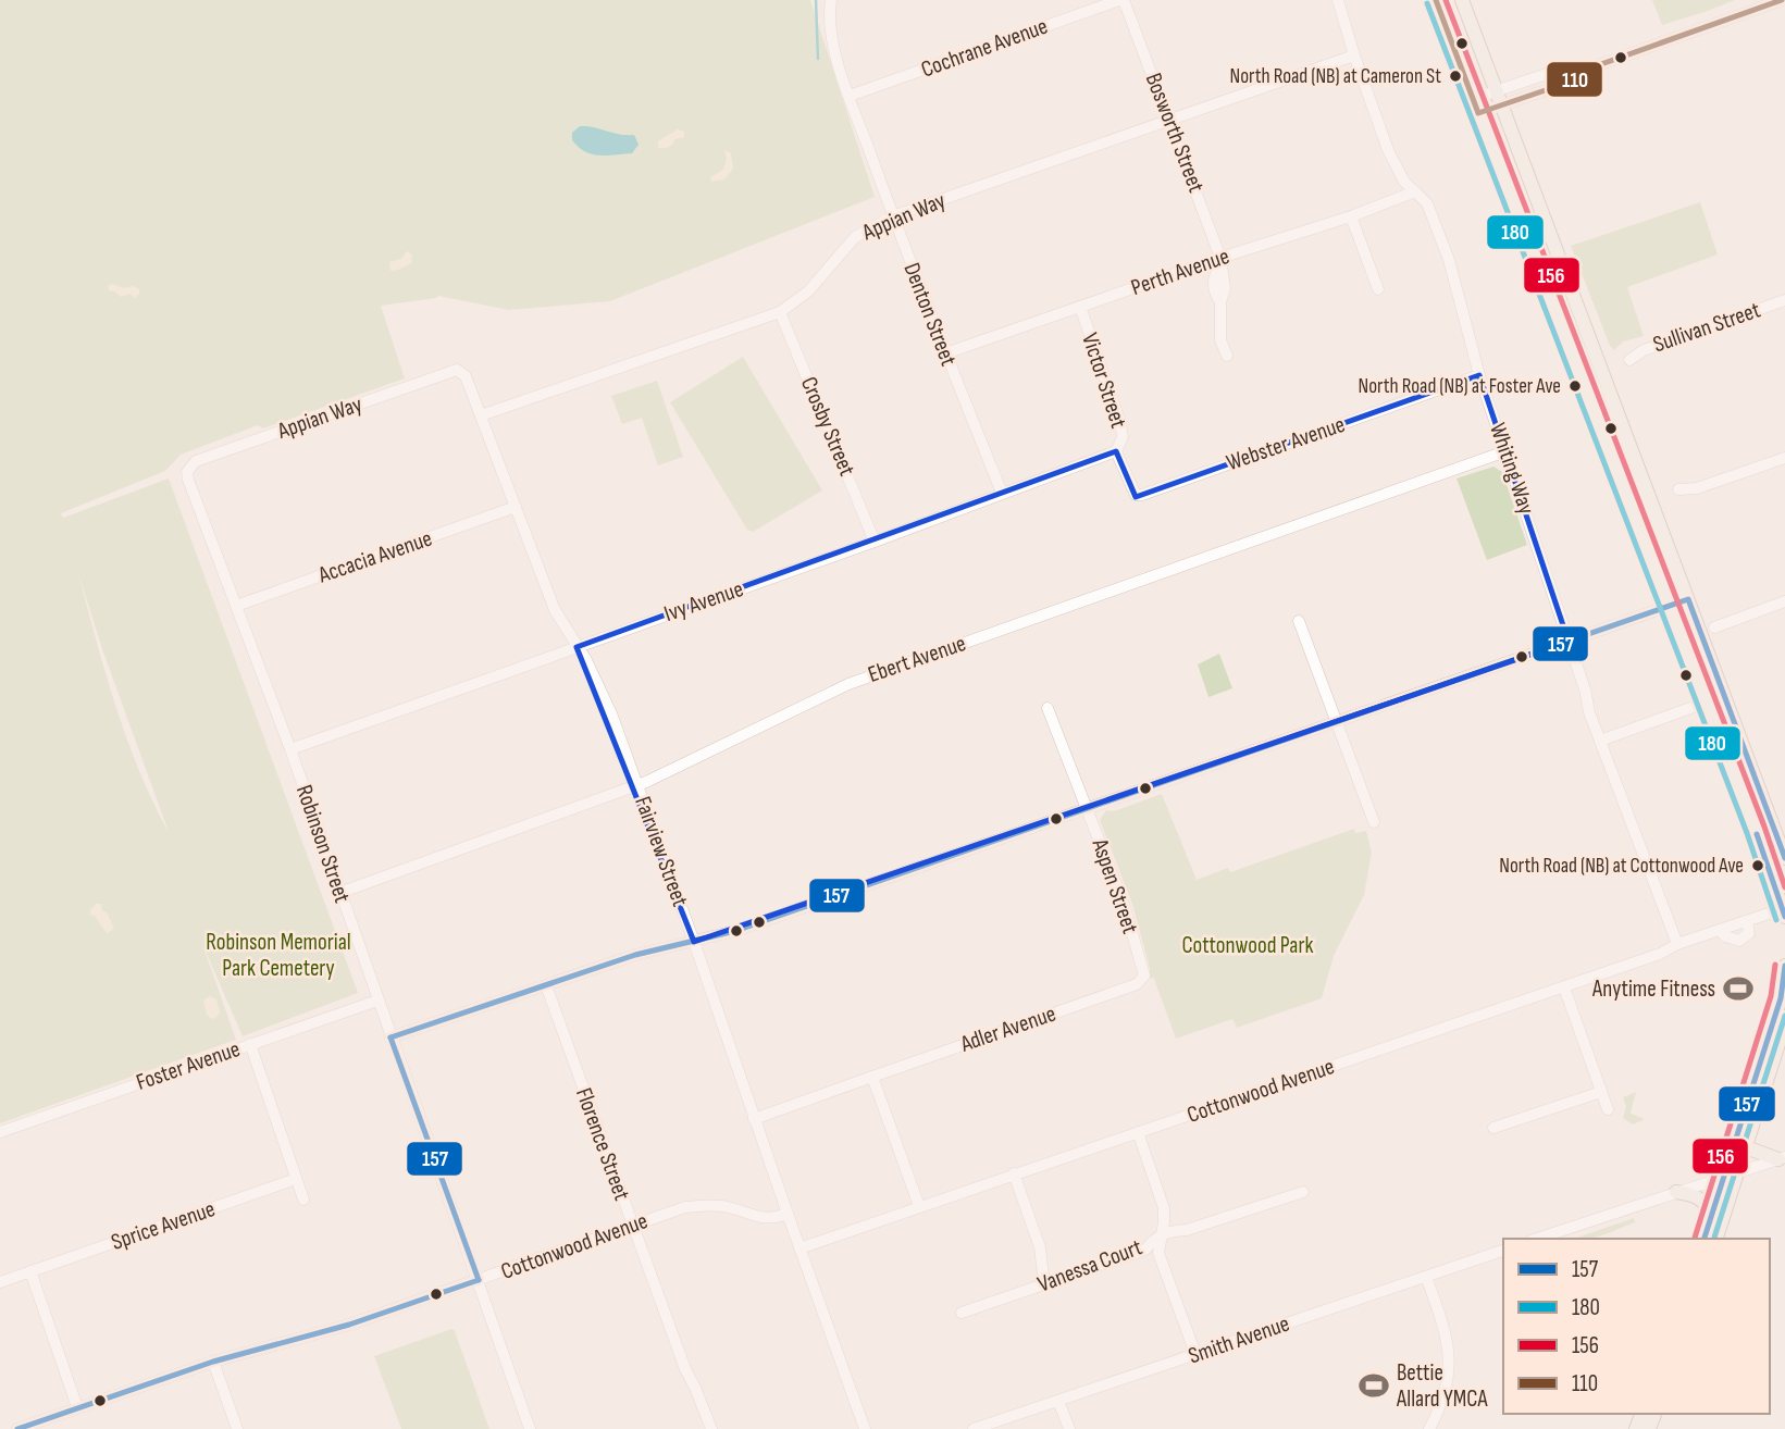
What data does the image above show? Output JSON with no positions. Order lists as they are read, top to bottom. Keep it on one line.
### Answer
{"streets":{"street":["Cochrane Avenue","Bosworth Street","Appian Way","Perth Avenue","Denton Street","Sullivan Street","Victor Street","Crosby Street","Webster Avenue","Whiting Way","Accacia Avenue","Ivy Avenue","Ebert Avenue","Robinson Street","Fairview Street","Aspen Street","Adler Avenue","Foster Avenue","Cottonwood Avenue","Florence Street","Sprice Avenue","Vanessa Court","Smith Avenue"]},"crossings":[["Cochrane Avenue","Bosworth Street"],["Cochrane Avenue","Denton Street"],["Bosworth Street","Appian Way"],["Bosworth Street","Perth Avenue"],["Appian Way","Denton Street"],["Appian Way","Crosby Street"],["Appian Way","Whiting Way"],["Appian Way","Robinson Street"],["Appian Way","Fairview Street"],["Perth Avenue","Denton Street"],["Perth Avenue","Victor Street"],["Perth Avenue","Whiting Way"],["Denton Street","Ivy Avenue"],["Victor Street","Webster Avenue"],["Victor Street","Ivy Avenue"],["Crosby Street","Ivy Avenue"],["Webster Avenue","Whiting Way"],["Whiting Way","Ebert Avenue"],["Whiting Way","Cottonwood Avenue"],["Accacia Avenue","Robinson Street"],["Accacia Avenue","Fairview Street"],["Ivy Avenue","Robinson Street"],["Ivy Avenue","Fairview Street"],["Ebert Avenue","Robinson Street"],["Ebert Avenue","Fairview Street"],["Robinson Street","Foster Avenue"],["Robinson Street","Cottonwood Avenue"],["Fairview Street","Adler Avenue"],["Fairview Street","Cottonwood Avenue"],["Aspen Street","Adler Avenue"],["Cottonwood Avenue","Florence Street"]],"parks":["Robinson Memorial Park Cemetery","Cottonwood Park"],"places":{"other":["North Road (NB) at Cameron St","North Road (NB) at Foster Ave","North Road (NB) at Cottonwood Ave"],"sports":["Anytime Fitness","Bettie Allard YMCA"]},"lines":["transit line 156","transit line 110","transit line 180","transit line 157"],"legend":["157","180","156","110"]}
